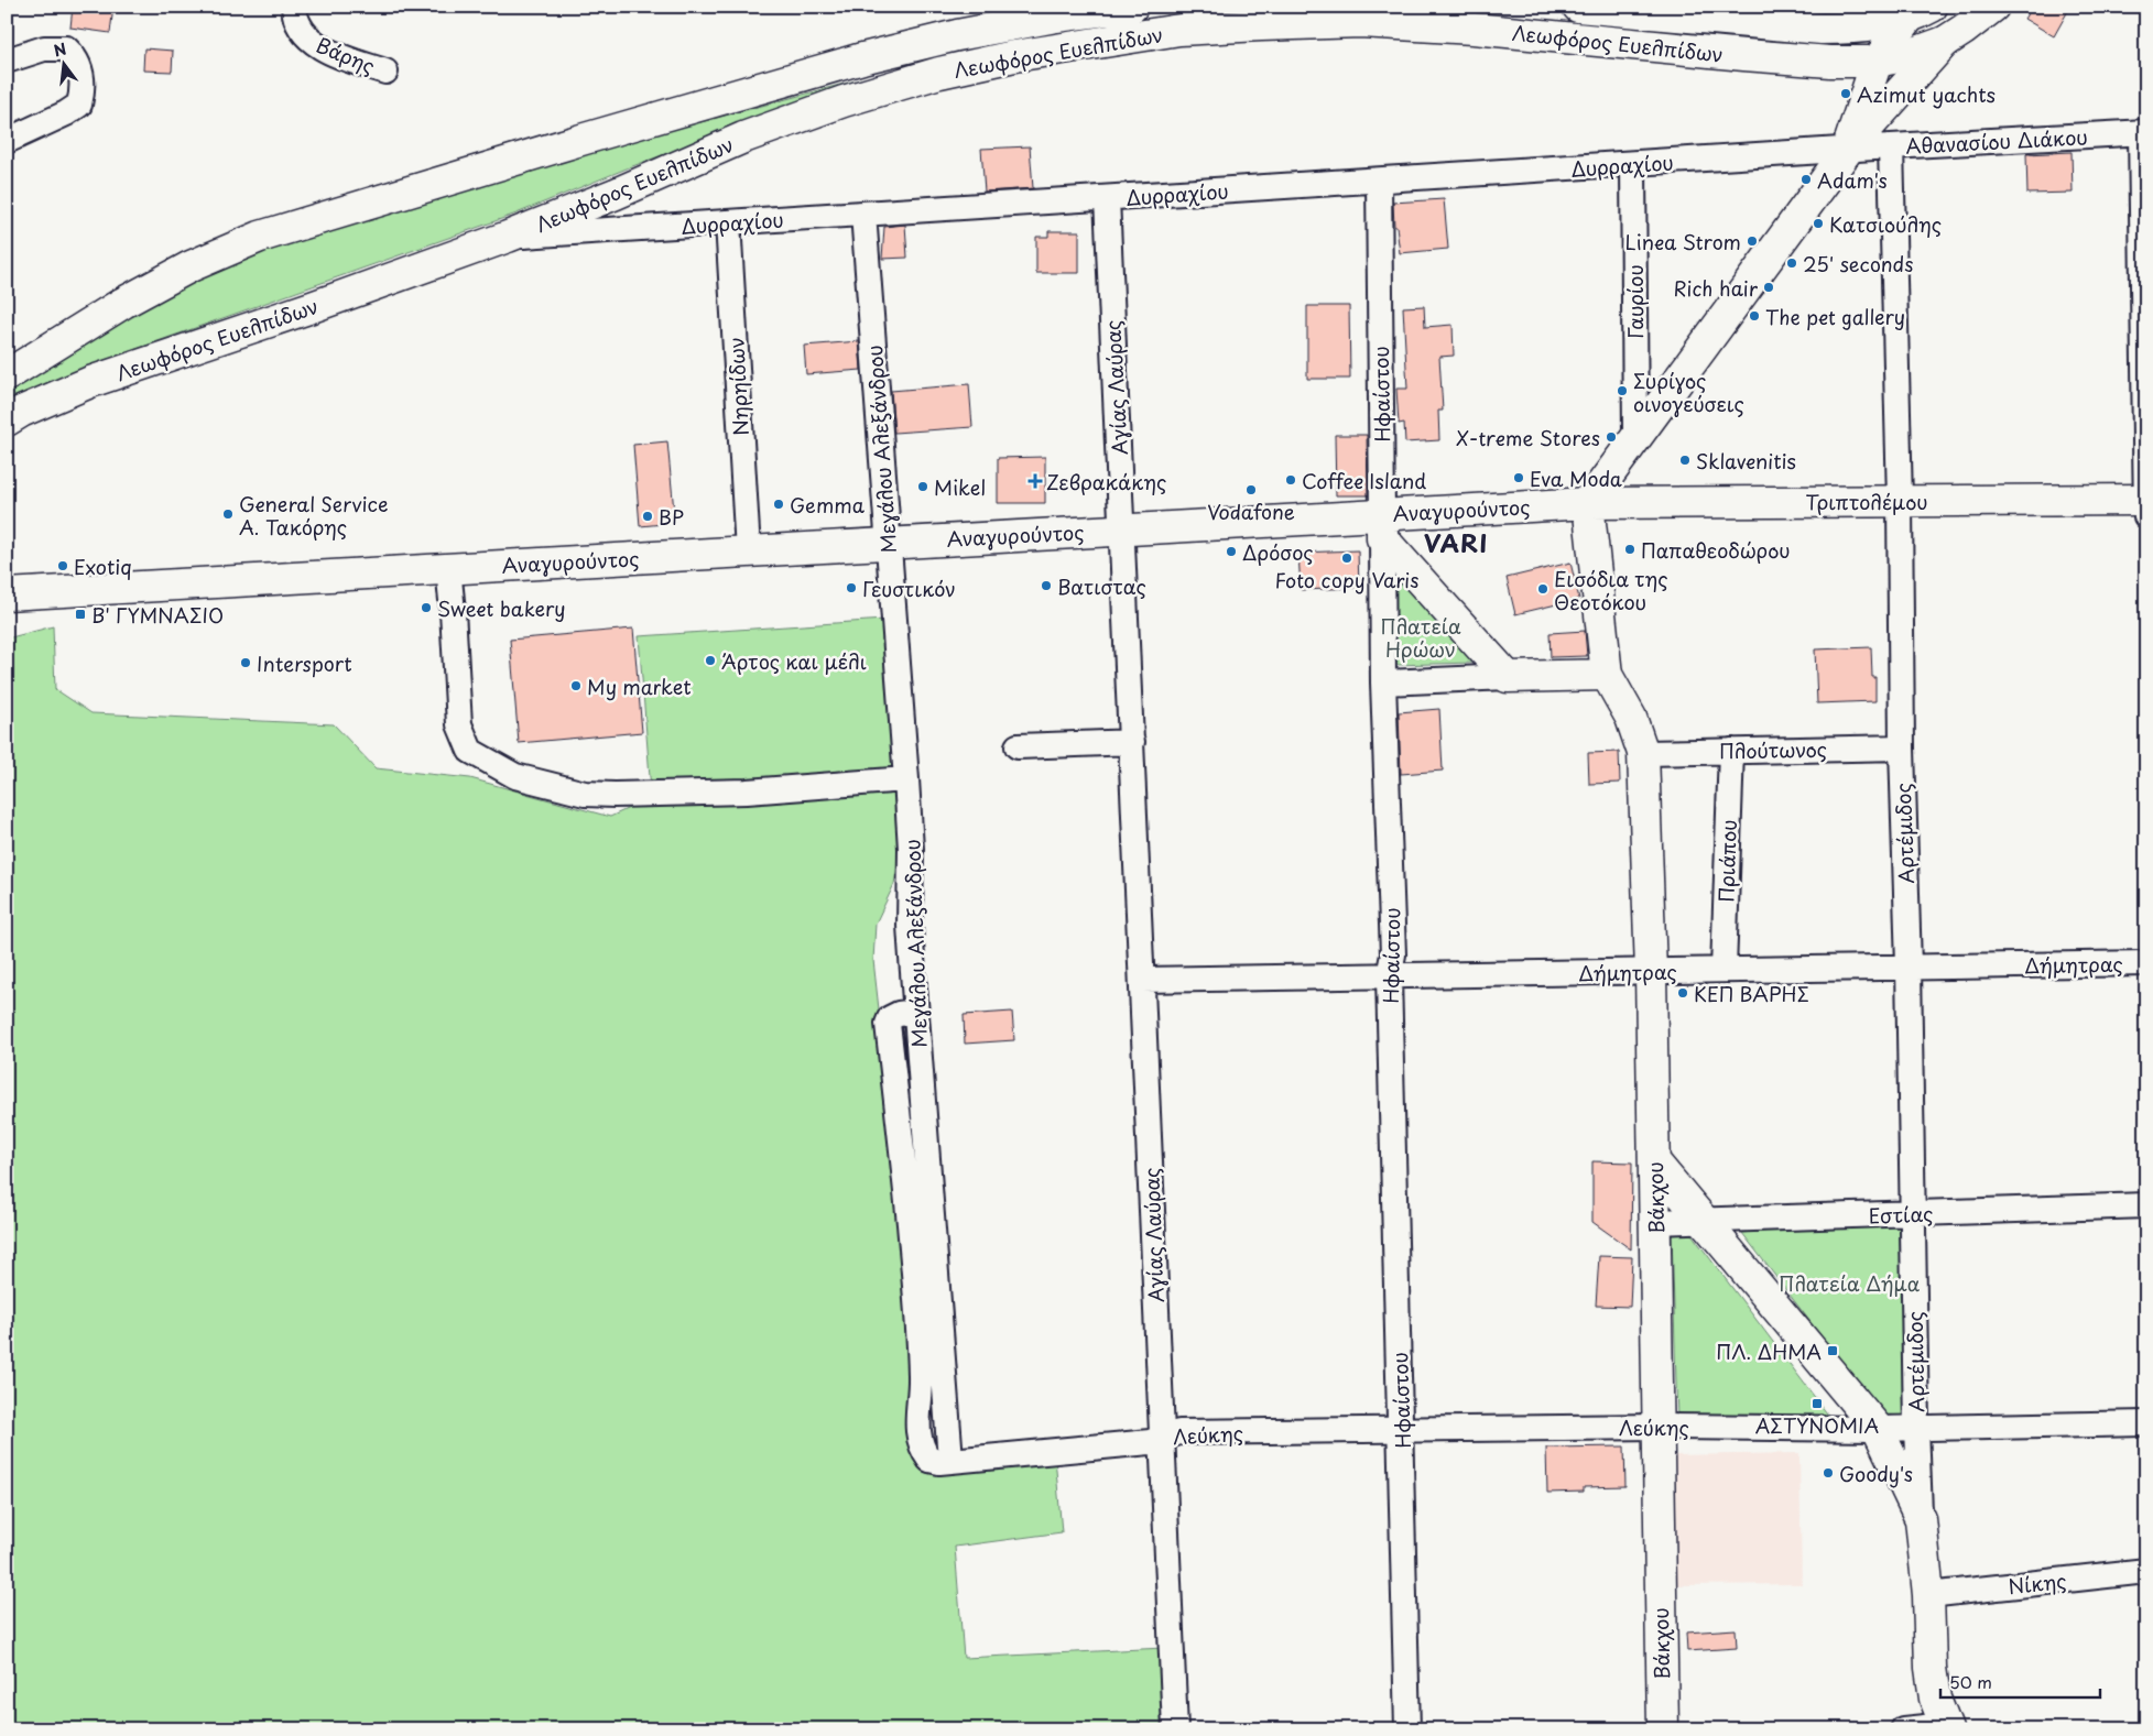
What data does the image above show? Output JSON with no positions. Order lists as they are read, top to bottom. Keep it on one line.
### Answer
{"streets":{"main road":["Λεωφόρος Ευελπίδων","Τριπτολέμου","Αναγυρούντος","Βάκχου"],"street":["Βάρης","Αθανασίου Διάκου","Δυρραχίου","Γαυρίου","Νηρηίδων","Αγίας Λαύρας","Ηφαίστου","Μεγάλου Αλεξάνδρου","Πλούτωνος","Αρτέμιδος","Πριάπου","Δήμητρας","Εστίας","Λεύκης","Νίκης"]},"crossings":[["Λεωφόρος Ευελπίδων","Δυρραχίου"],["Αθανασίου Διάκου","Δυρραχίου"],["Αθανασίου Διάκου","Αρτέμιδος"],["Δυρραχίου","Γαυρίου"],["Δυρραχίου","Νηρηίδων"],["Δυρραχίου","Αγίας Λαύρας"],["Δυρραχίου","Ηφαίστου"],["Δυρραχίου","Μεγάλου Αλεξάνδρου"],["Νηρηίδων","Αναγυρούντος"],["Αγίας Λαύρας","Μεγάλου Αλεξάνδρου"],["Αγίας Λαύρας","Αναγυρούντος"],["Αγίας Λαύρας","Δήμητρας"],["Αγίας Λαύρας","Λεύκης"],["Ηφαίστου","Αναγυρούντος"],["Ηφαίστου","Δήμητρας"],["Ηφαίστου","Λεύκης"],["Μεγάλου Αλεξάνδρου","Αναγυρούντος"],["Μεγάλου Αλεξάνδρου","Λεύκης"],["Τριπτολέμου","Αναγυρούντος"],["Τριπτολέμου","Αρτέμιδος"],["Πλούτωνος","Αρτέμιδος"],["Πλούτωνος","Πριάπου"],["Πλούτωνος","Βάκχου"],["Αρτέμιδος","Δήμητρας"],["Αρτέμιδος","Εστίας"],["Αρτέμιδος","Λεύκης"],["Πριάπου","Δήμητρας"],["Δήμητρας","Βάκχου"],["Βάκχου","Εστίας"],["Βάκχου","Λεύκης"]],"districts":["VARI"],"parks":["Πλατεία Ηρώων","Πλατεία Δήμα"],"places":{"other":["Azimut yachts","Adam's","Κατσιούλης","Linea Strom","25' seconds","Rich hair","The pet gallery","Συρίγος οινογεύσεις","X-treme Stores","Sklavenitis","Eva Moda","Coffee Island","Mikel","Vodafone","Gemma","General Service Α. Τακόρης","BP","Παπαθεοδώρου","Δρόσος","Foto copy Varis","Exotiq","Βατιστας","Γευστικόν","Εισόδια της Θεοτόκου","Sweet bakery","Άρτος και μέλι","Intersport","My market","ΚΕΠ ΒΑΡΗΣ","Goody's"],"health":["Ζεβρακάκης"],"transit":["Β' ΓΥΜΝΑΣΙΟ","ΠΛ. ΔΗΜΑ","ΑΣΤΥΝΟΜΙΑ"]},"scale_bar":"50 m","north":"top"}
